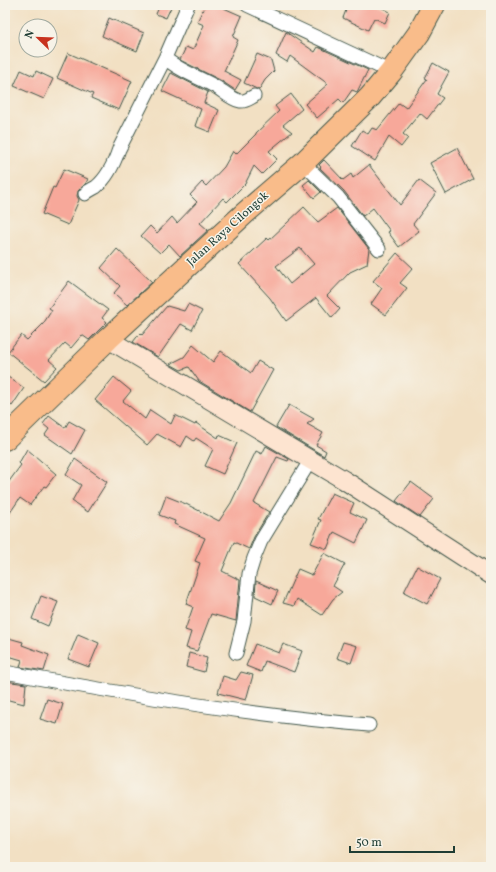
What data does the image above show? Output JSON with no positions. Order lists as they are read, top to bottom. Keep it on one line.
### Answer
{"streets":{"highway":["Jalan Raya Cilongok"]},"scale_bar":"50 m","north":"top left"}
